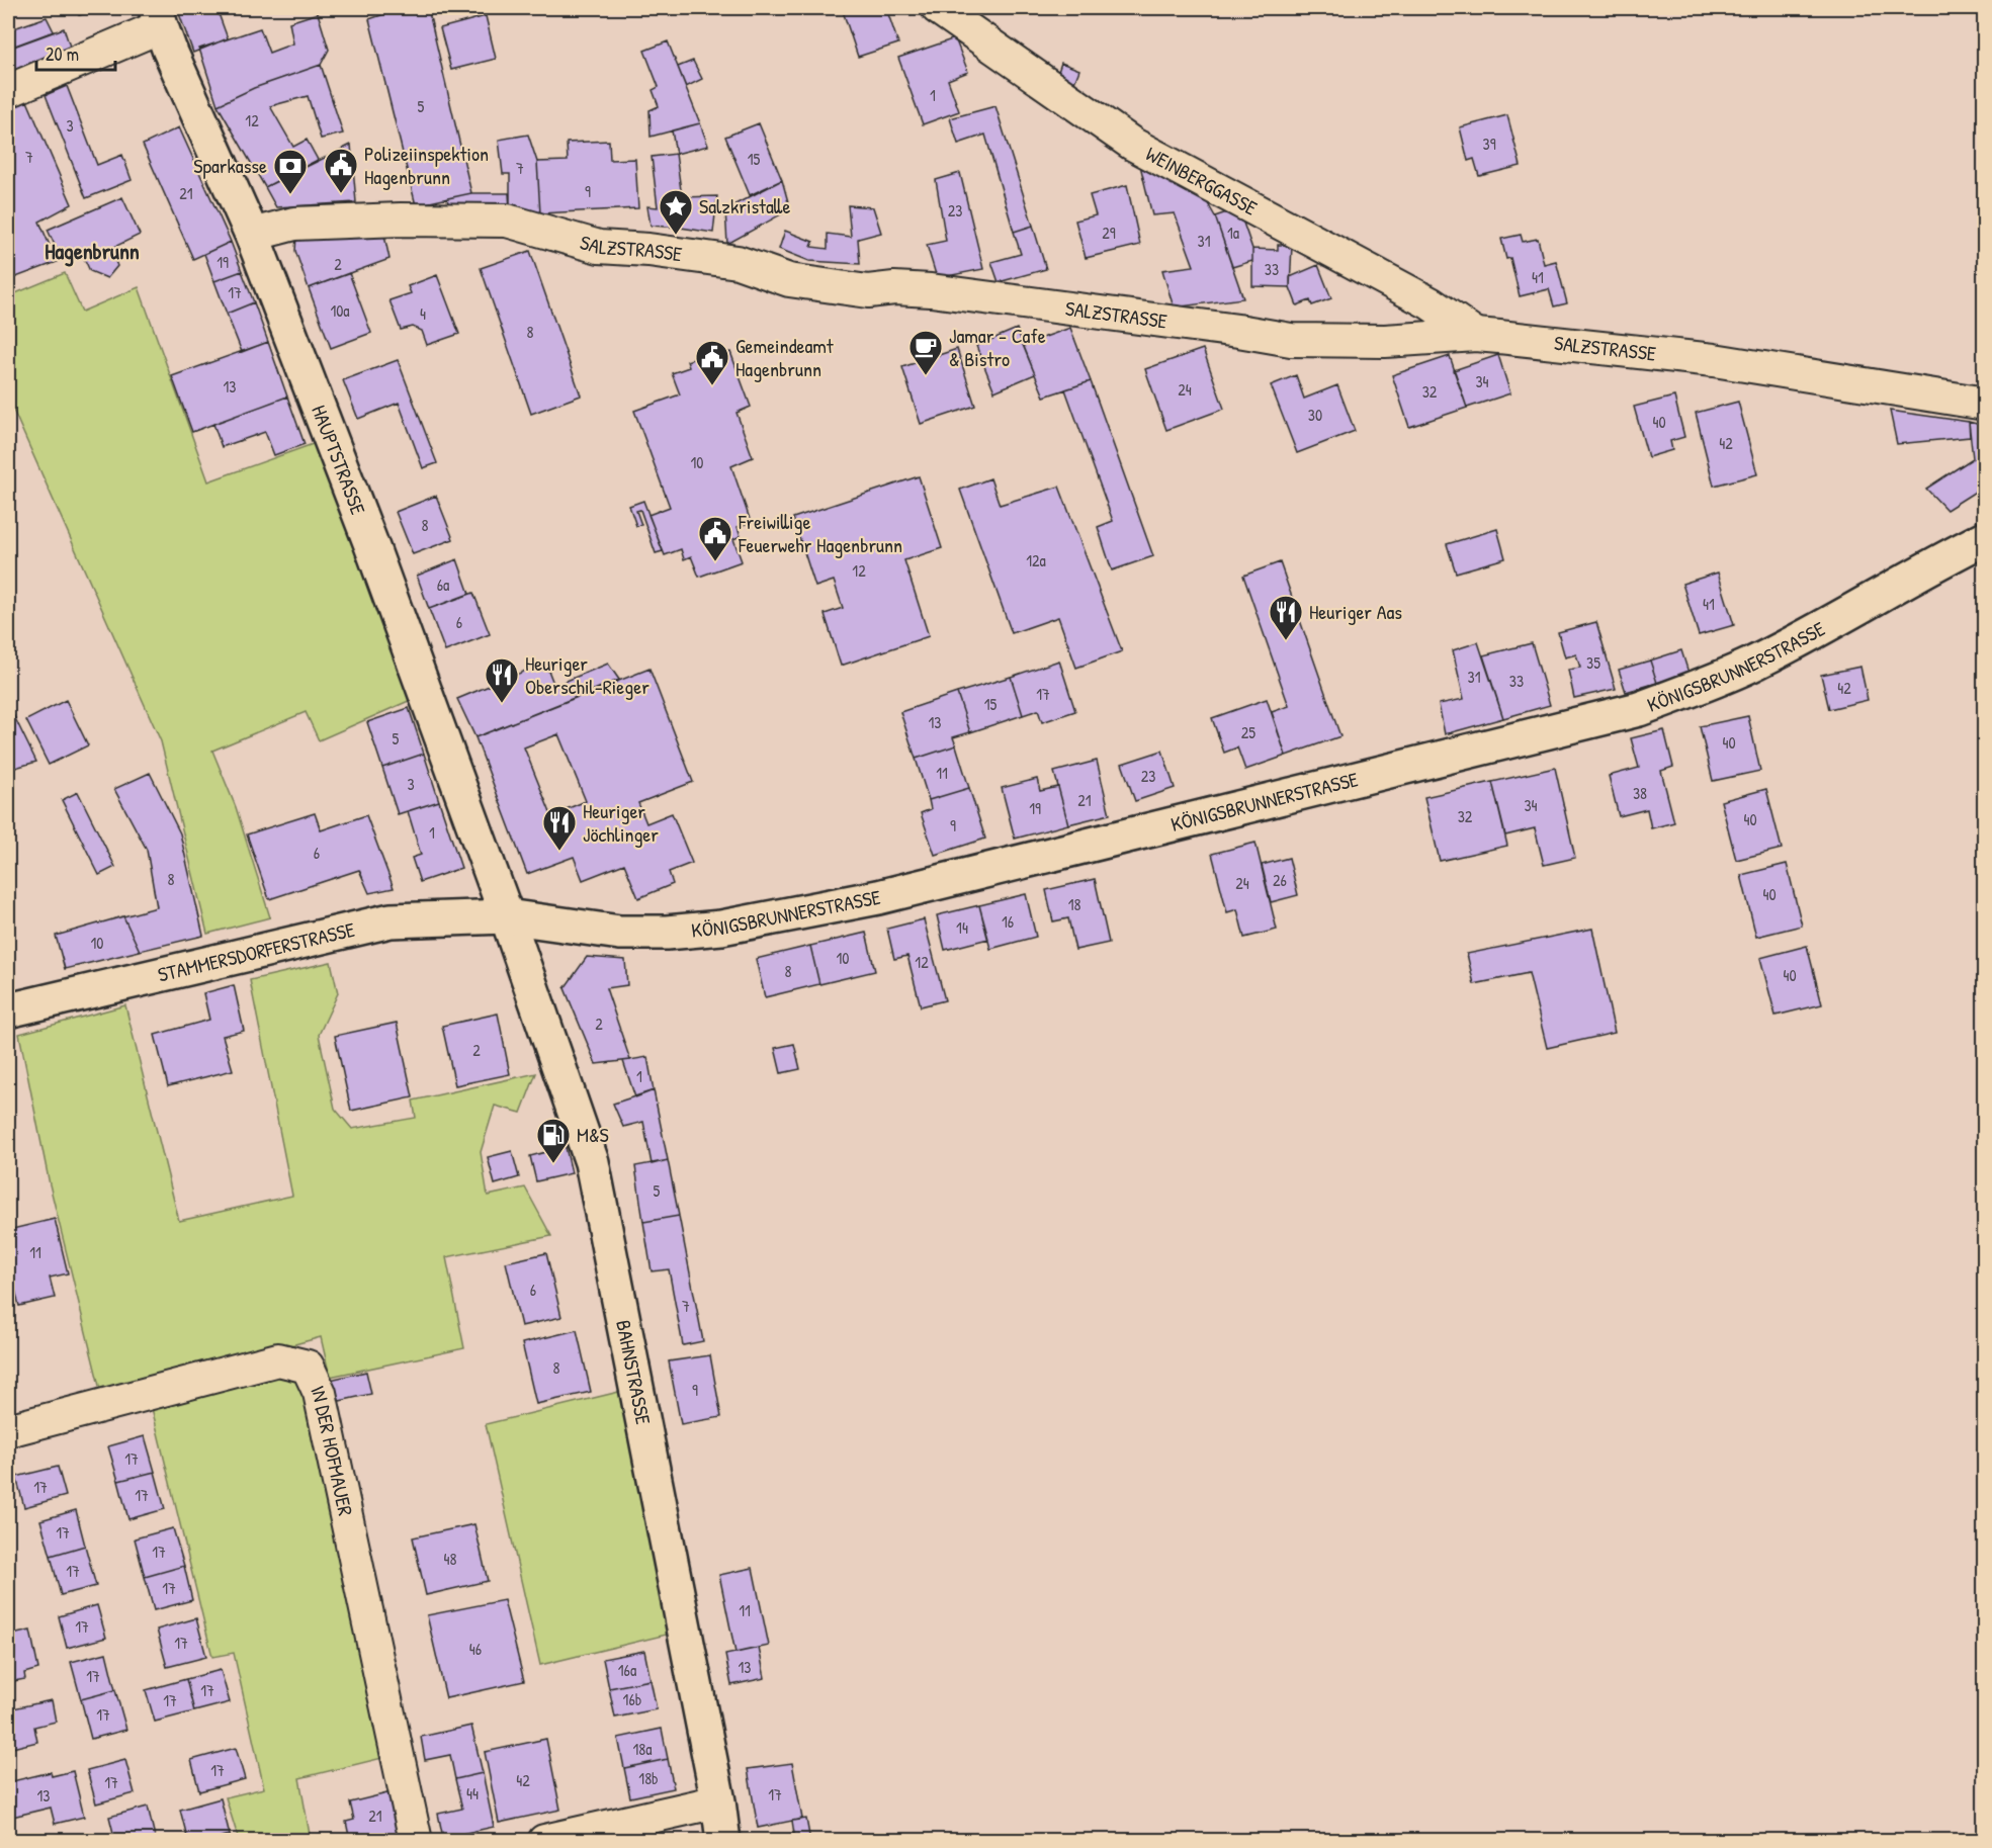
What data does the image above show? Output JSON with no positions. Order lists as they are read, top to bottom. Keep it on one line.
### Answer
{"streets":{"street":["WEINBERGGASSE","SALZSTRASSE","HAUPTSTRASSE","KÖNIGSBRUNNERSTRASSE","STAMMERSDORFERSTRASSE","BAHNSTRASSE","IN DER HOFMAUER"]},"crossings":[["WEINBERGGASSE","SALZSTRASSE"],["SALZSTRASSE","HAUPTSTRASSE"],["HAUPTSTRASSE","KÖNIGSBRUNNERSTRASSE"],["HAUPTSTRASSE","STAMMERSDORFERSTRASSE"],["HAUPTSTRASSE","BAHNSTRASSE"],["KÖNIGSBRUNNERSTRASSE","STAMMERSDORFERSTRASSE"],["KÖNIGSBRUNNERSTRASSE","BAHNSTRASSE"],["STAMMERSDORFERSTRASSE","BAHNSTRASSE"]],"districts":["Hagenbrunn"],"places":{"public building":["Polizeiinspektion Hagenbrunn","Gemeindeamt Hagenbrunn","Freiwillige Feuerwehr Hagenbrunn"],"bank":["Sparkasse"],"place":["Salzkristalle"],"cafe":["Jamar - Cafe & Bistro"],"restaurant":["Heuriger Aas","Heuriger Oberschil-Rieger","Heuriger Jöchlinger"],"fuel station":["M&S"]},"house_numbers":["1","5","12","3","39","7","15","7","9","21","23","29","1a","31","19","2","33","41","17","10a","4","8","34","13","24","32","30","40","42","10","8","12a","12","6a","41","6","35","31","33","42","17","15","13","25","5","40","11","23","3","38","21","34","19","32","40","9","1","6","8","26","24","40","18","16","14","10","10","12","8","40","2","2","1","5","11","6","7","8","9","17","17","17","17","17","48","17","17","11","17","17","46","13","16a","17","17","16b","17","17","18a","17","18b","42","17","44","17","13","21"],"scale_bar":"20 m"}
